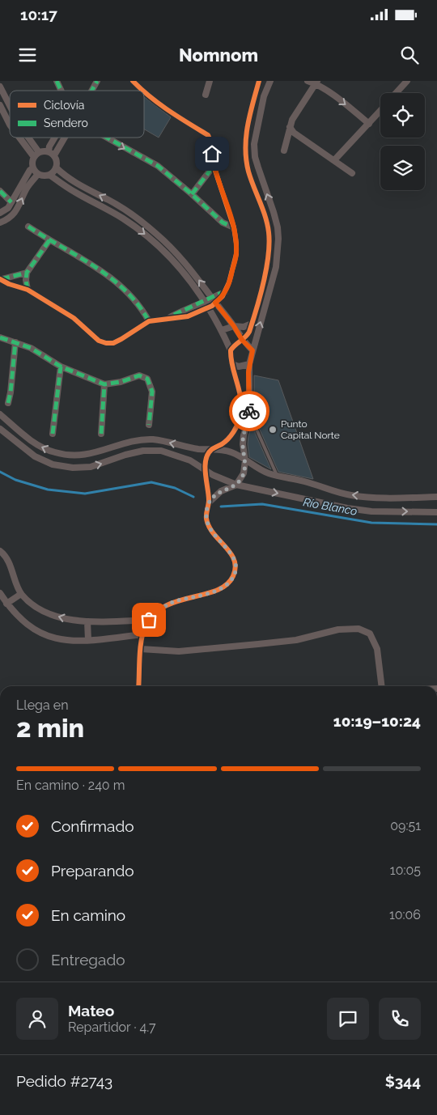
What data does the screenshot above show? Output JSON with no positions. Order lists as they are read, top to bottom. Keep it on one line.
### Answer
{"water":["Río Blanco"],"places":["Punto Capital Norte"],"legend":["Ciclovía","Sendero"],"page":{"status":"10:17","header":"Nomnom","heading":["2 min","Llega en","10:19–10:24"],"panel":["Mateo","Repartidor · 4.7","Pedido #2743","$344"],"bar":"En camino · 240 m","list":[["Confirmado","09:51"],["Preparando","10:05"],["En camino","10:06"],"Entregado"]}}
